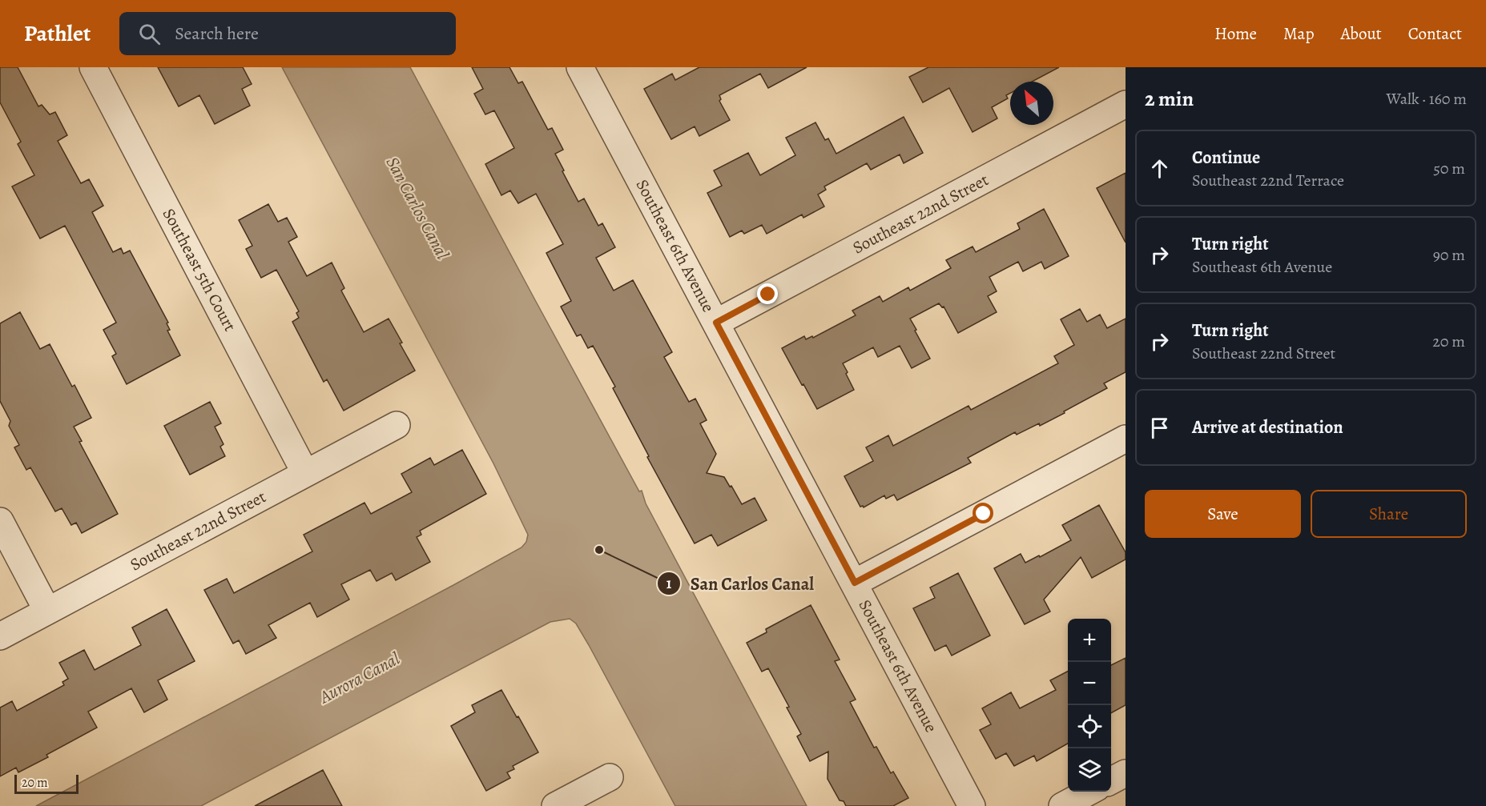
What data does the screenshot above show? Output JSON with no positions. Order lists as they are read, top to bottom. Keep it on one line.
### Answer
{"streets":{"street":["Southeast 22nd Street","Southeast 6th Avenue","Southeast 5th Court"]},"crossings":[["Southeast 22nd Street","Southeast 6th Avenue"],["Southeast 22nd Street","Southeast 5th Court"]],"water":["San Carlos Canal","Aurora Canal"],"places":["San Carlos Canal"],"scale_bar":"20 m","north":"top left","page":{"header":"Pathlet","search":"Search here","nav":["Home","Map","About","Contact"],"heading":["2 min","Walk · 160 m"],"list":[["Continue","Southeast 22nd Terrace","50 m"],["Turn right","Southeast 6th Avenue","90 m"],["Turn right","Southeast 22nd Street","20 m"],"Arrive at destination"],"buttons":["Save","Share"],"map_buttons":["+","−"],"scale":"20 m"}}
